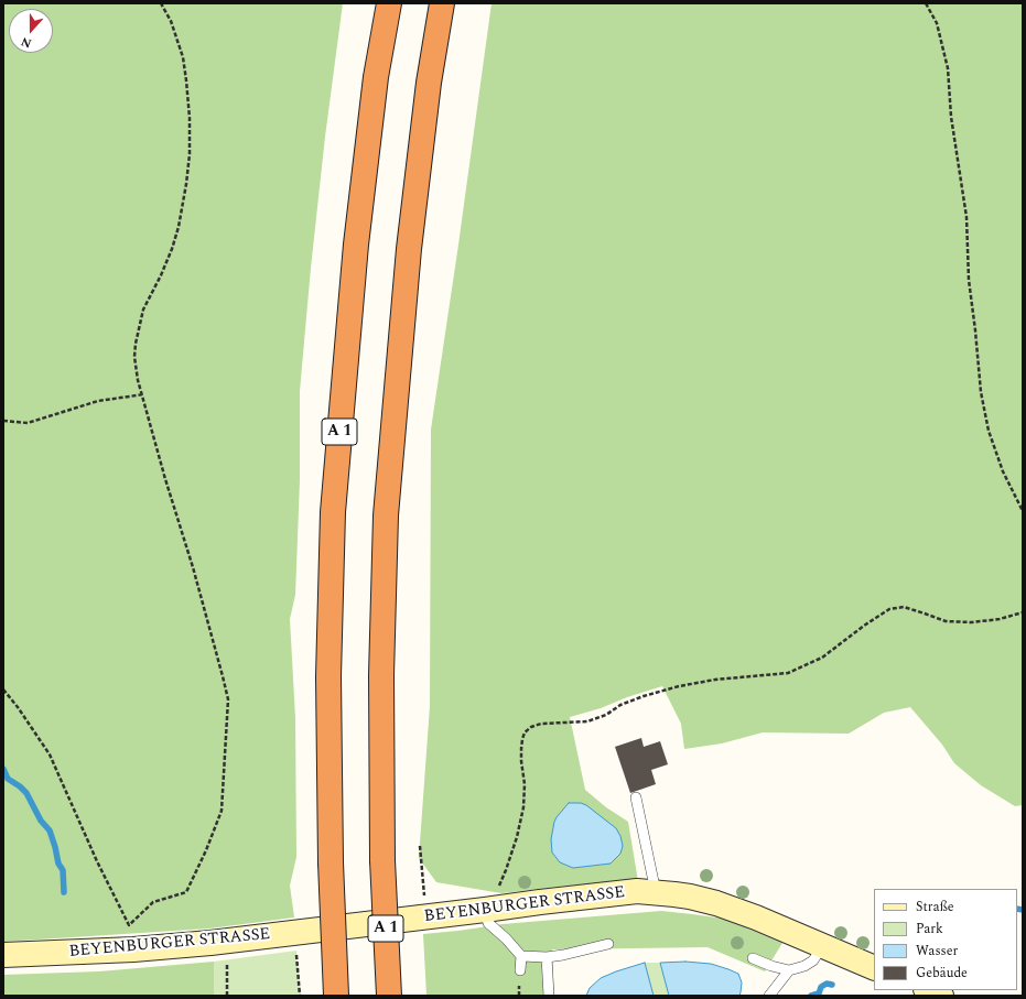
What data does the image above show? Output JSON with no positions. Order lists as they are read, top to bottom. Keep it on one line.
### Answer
{"streets":{"highway":["A 1"],"main road":["BEYENBURGER STRASSE"]},"legend":["Straße","Park","Wasser","Gebäude"],"north":"bottom"}
